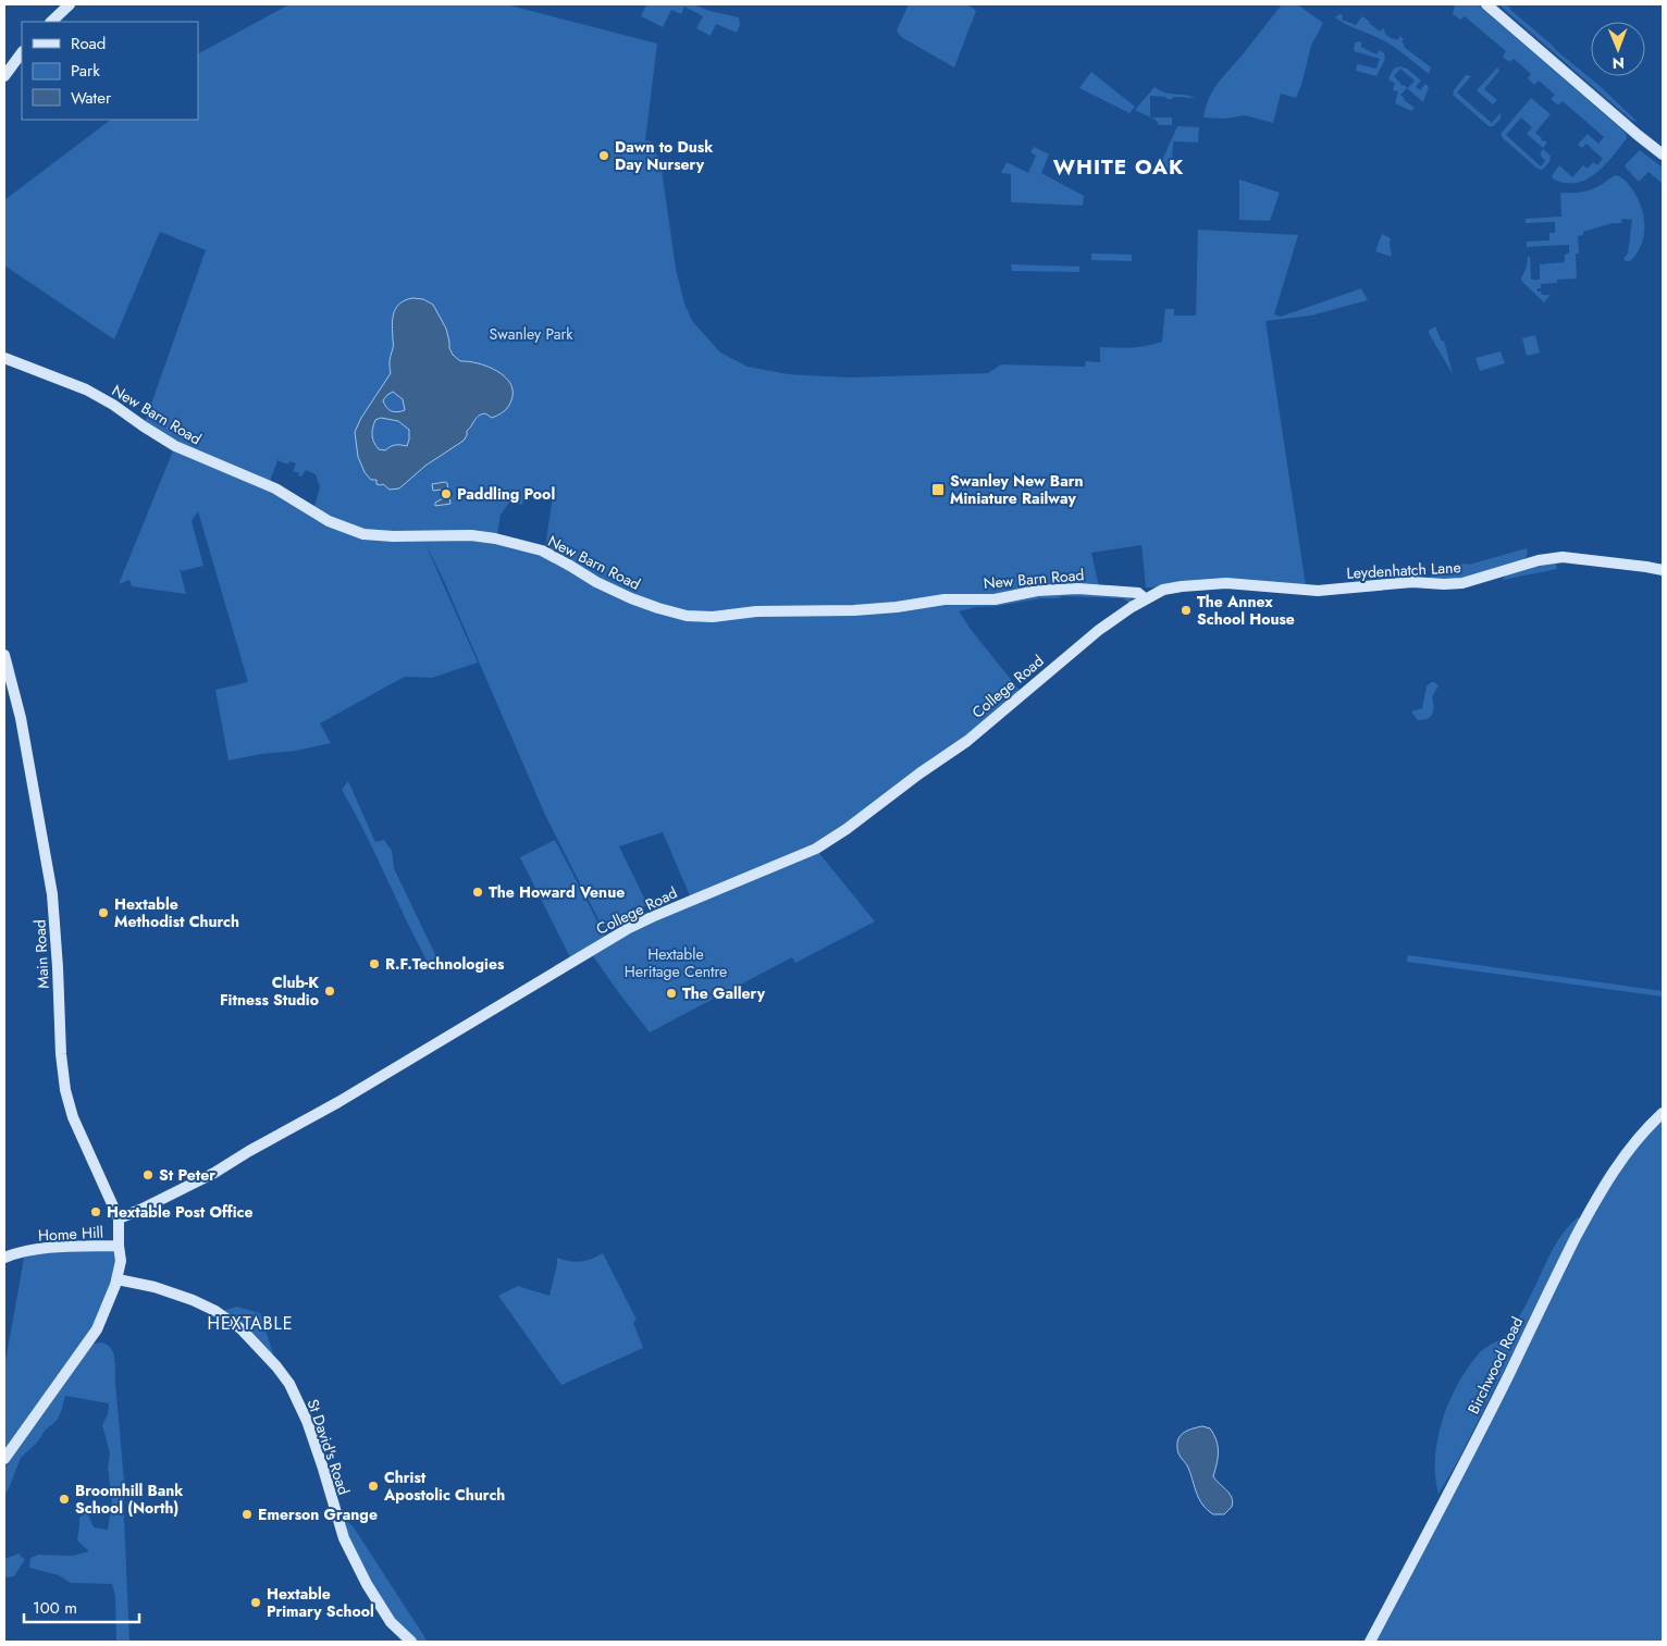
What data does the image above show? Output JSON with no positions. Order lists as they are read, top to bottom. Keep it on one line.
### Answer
{"streets":{"street":["New Barn Road","Leydenhatch Lane","College Road","Main Road","Home Hill","Birchwood Road","St David's Road"]},"crossings":[["New Barn Road","Leydenhatch Lane"],["New Barn Road","College Road"],["Leydenhatch Lane","College Road"],["College Road","Main Road"],["Main Road","Home Hill"],["Main Road","St David's Road"]],"districts":["WHITE OAK","HEXTABLE"],"parks":["Swanley Park","Hextable Heritage Centre"],"places":{"other":["Dawn to Dusk Day Nursery","Paddling Pool","The Annex School House","The Howard Venue","Hextable Methodist Church","R.F.Technologies","Club-K Fitness Studio","The Gallery","St Peter","Hextable Post Office","Christ Apostolic Church","Broomhill Bank School (North)","Emerson Grange","Hextable Primary School"],"transit":["Swanley New Barn Miniature Railway"]},"legend":["Road","Park","Water"],"scale_bar":"100 m","north":"bottom"}
